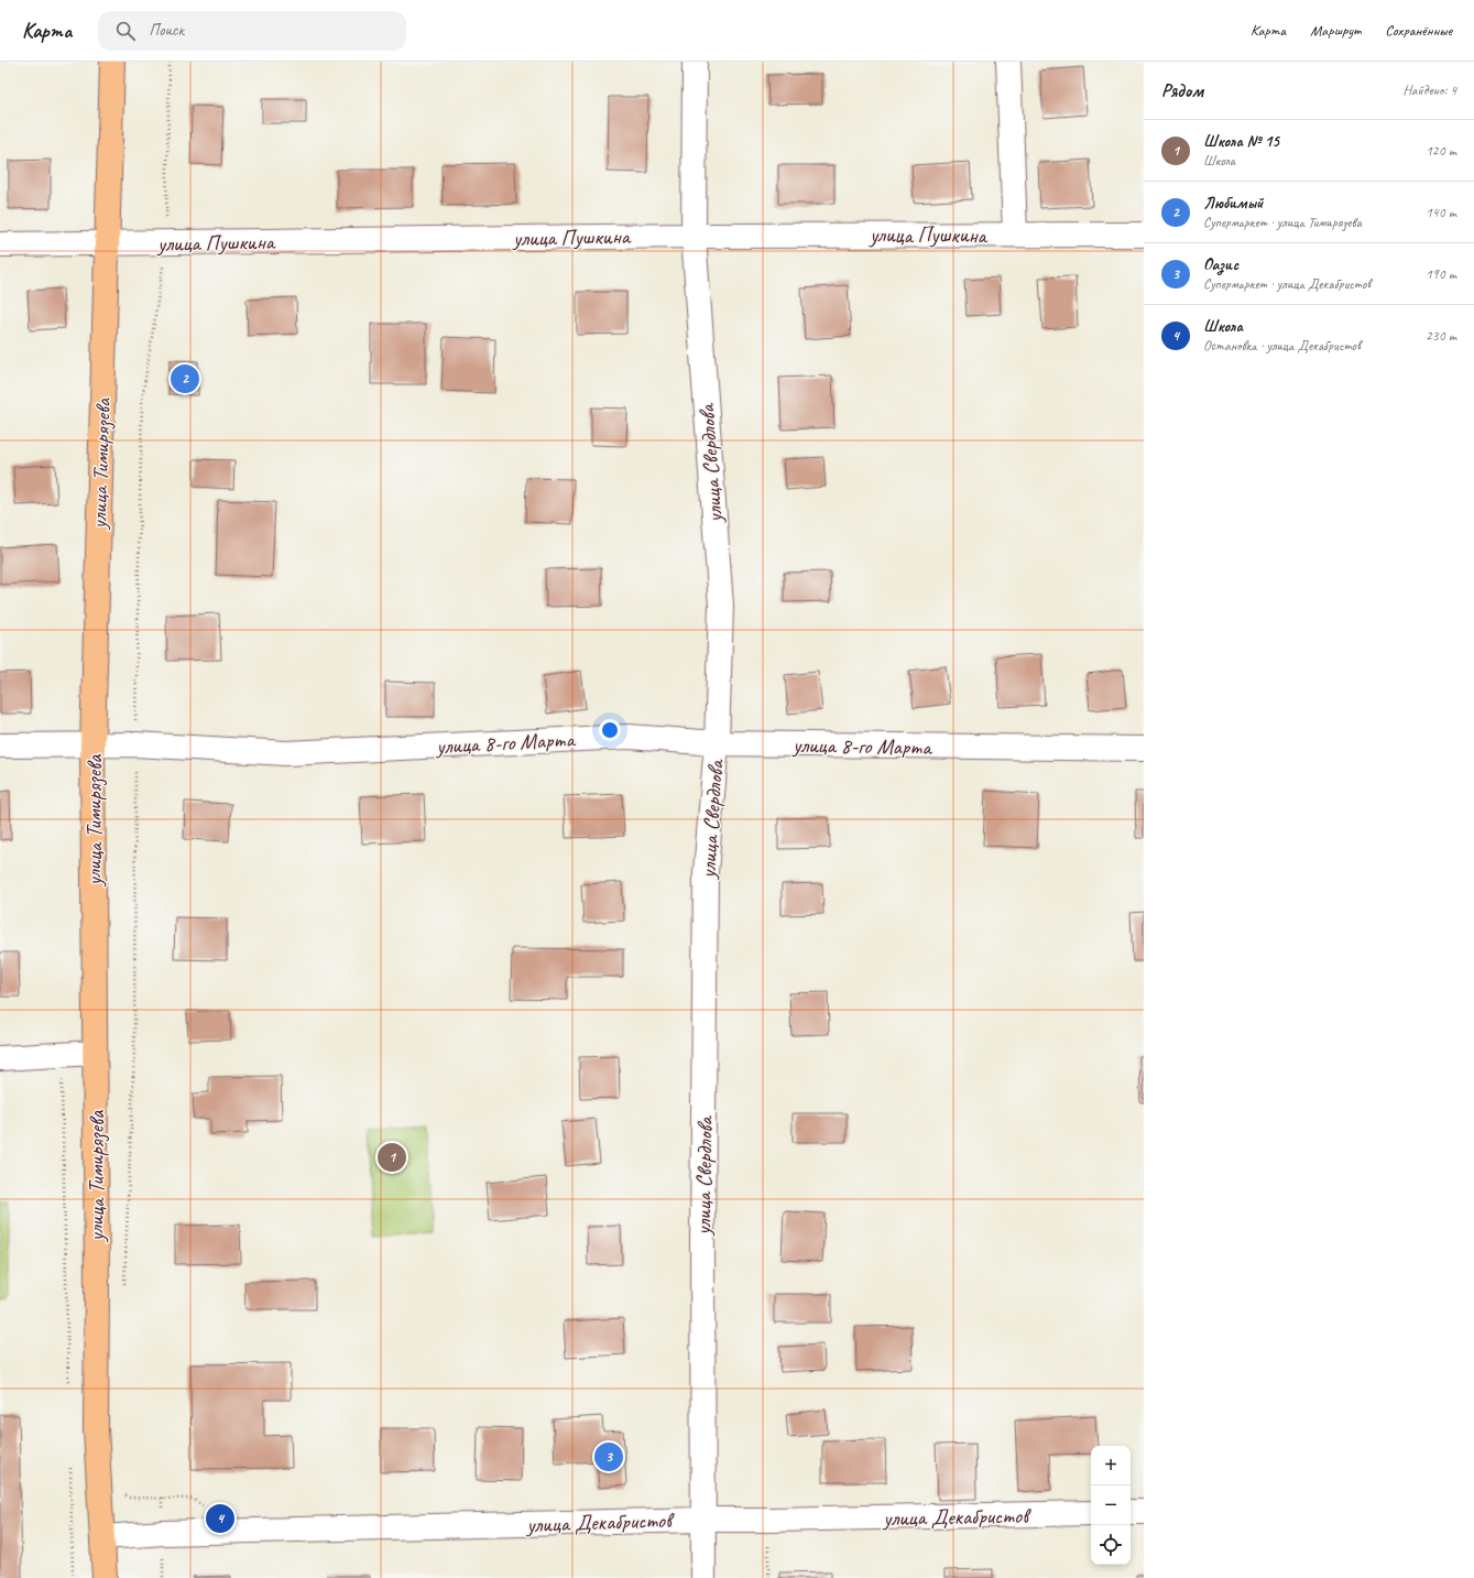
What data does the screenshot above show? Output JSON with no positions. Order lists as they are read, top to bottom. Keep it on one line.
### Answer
{"streets":{"main road":["улица Тимирязева"],"street":["улица Пушкина","улица Свердлова","улица 8-го Марта","улица Декабристов"]},"crossings":[["улица Пушкина","улица Тимирязева"],["улица Пушкина","улица Свердлова"],["улица Тимирязева","улица 8-го Марта"],["улица Тимирязева","улица Декабристов"],["улица Свердлова","улица 8-го Марта"],["улица Свердлова","улица Декабристов"]],"page":{"header":"Карта","search":"Поиск","nav":["Карта","Маршрут","Сохранённые"],"heading":["Рядом","Найдено: 4"],"list":[{"mark":"1","name":"Школа № 15","note":"Школа","value":"120 m"},{"mark":"2","name":"Любимый","note":"Супермаркет · улица Тимирязева","value":"140 m"},{"mark":"3","name":"Оазис","note":"Супермаркет · улица Декабристов","value":"190 m"},{"mark":"4","name":"Школа","note":"Остановка · улица Декабристов","value":"230 m"}],"pins":["2","1","3","4"],"map_buttons":["+","−"]}}
